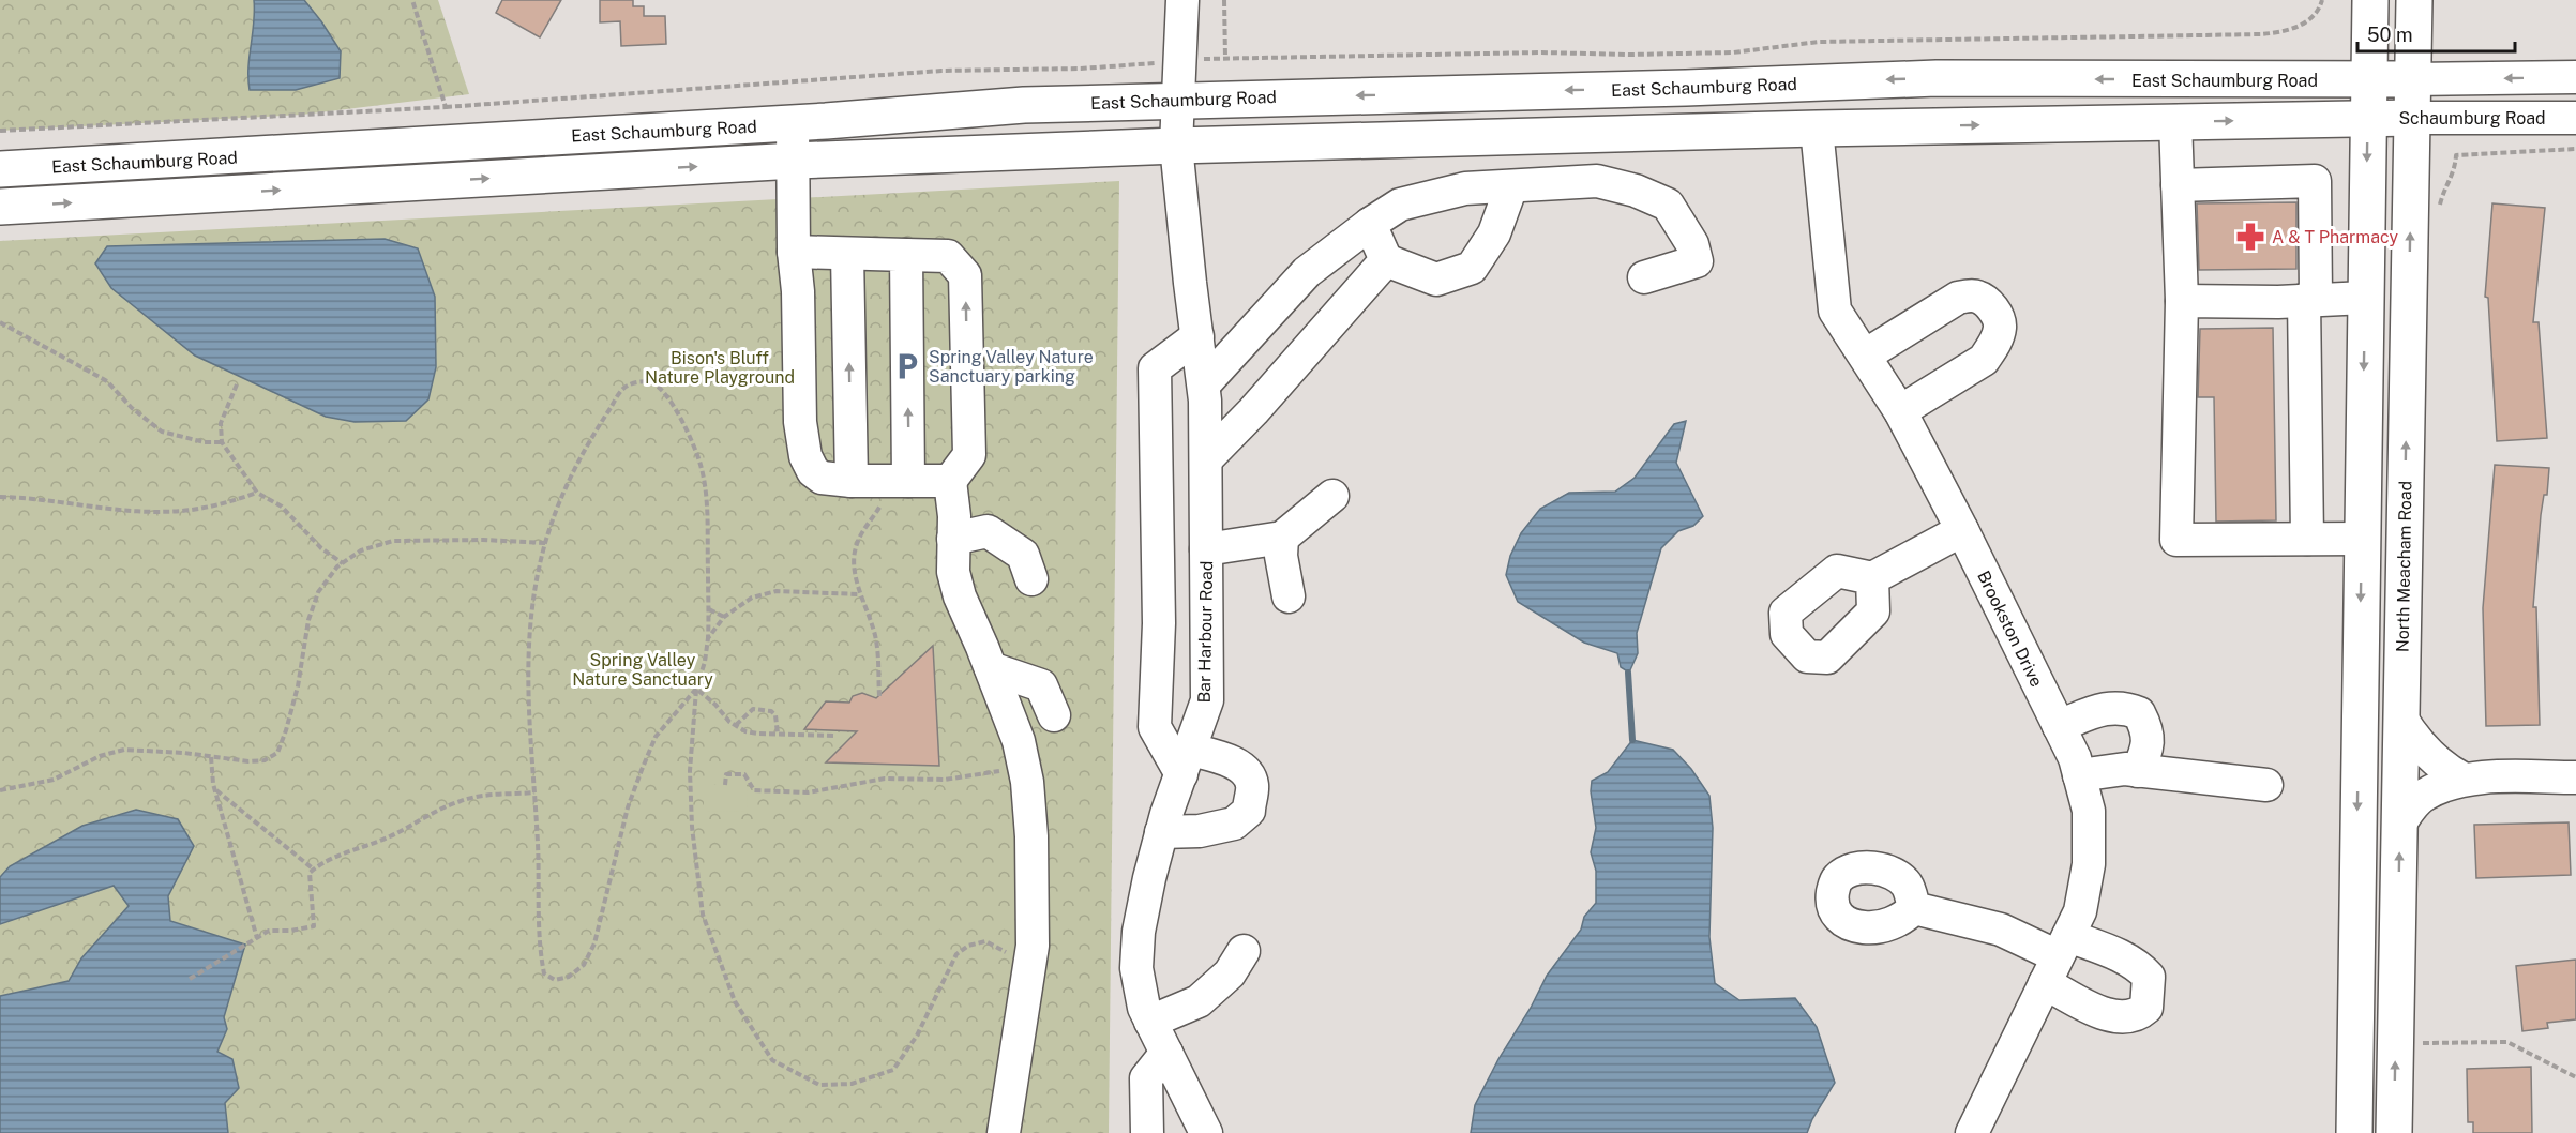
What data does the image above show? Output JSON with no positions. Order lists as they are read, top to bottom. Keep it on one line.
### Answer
{"streets":{"main road":["East Schaumburg Road","Schaumburg Road","North Meacham Road"],"street":["Brookston Drive","Bar Harbour Road"]},"crossings":[["East Schaumburg Road","Schaumburg Road"],["East Schaumburg Road","Brookston Drive"],["East Schaumburg Road","Bar Harbour Road"],["Schaumburg Road","North Meacham Road"]],"parks":["Bison's Bluff Nature Playground","Spring Valley Nature Sanctuary"],"places":{"pharmacy":["A & T Pharmacy"],"parking":["Spring Valley Nature Sanctuary parking"]},"scale_bar":"50 m"}
